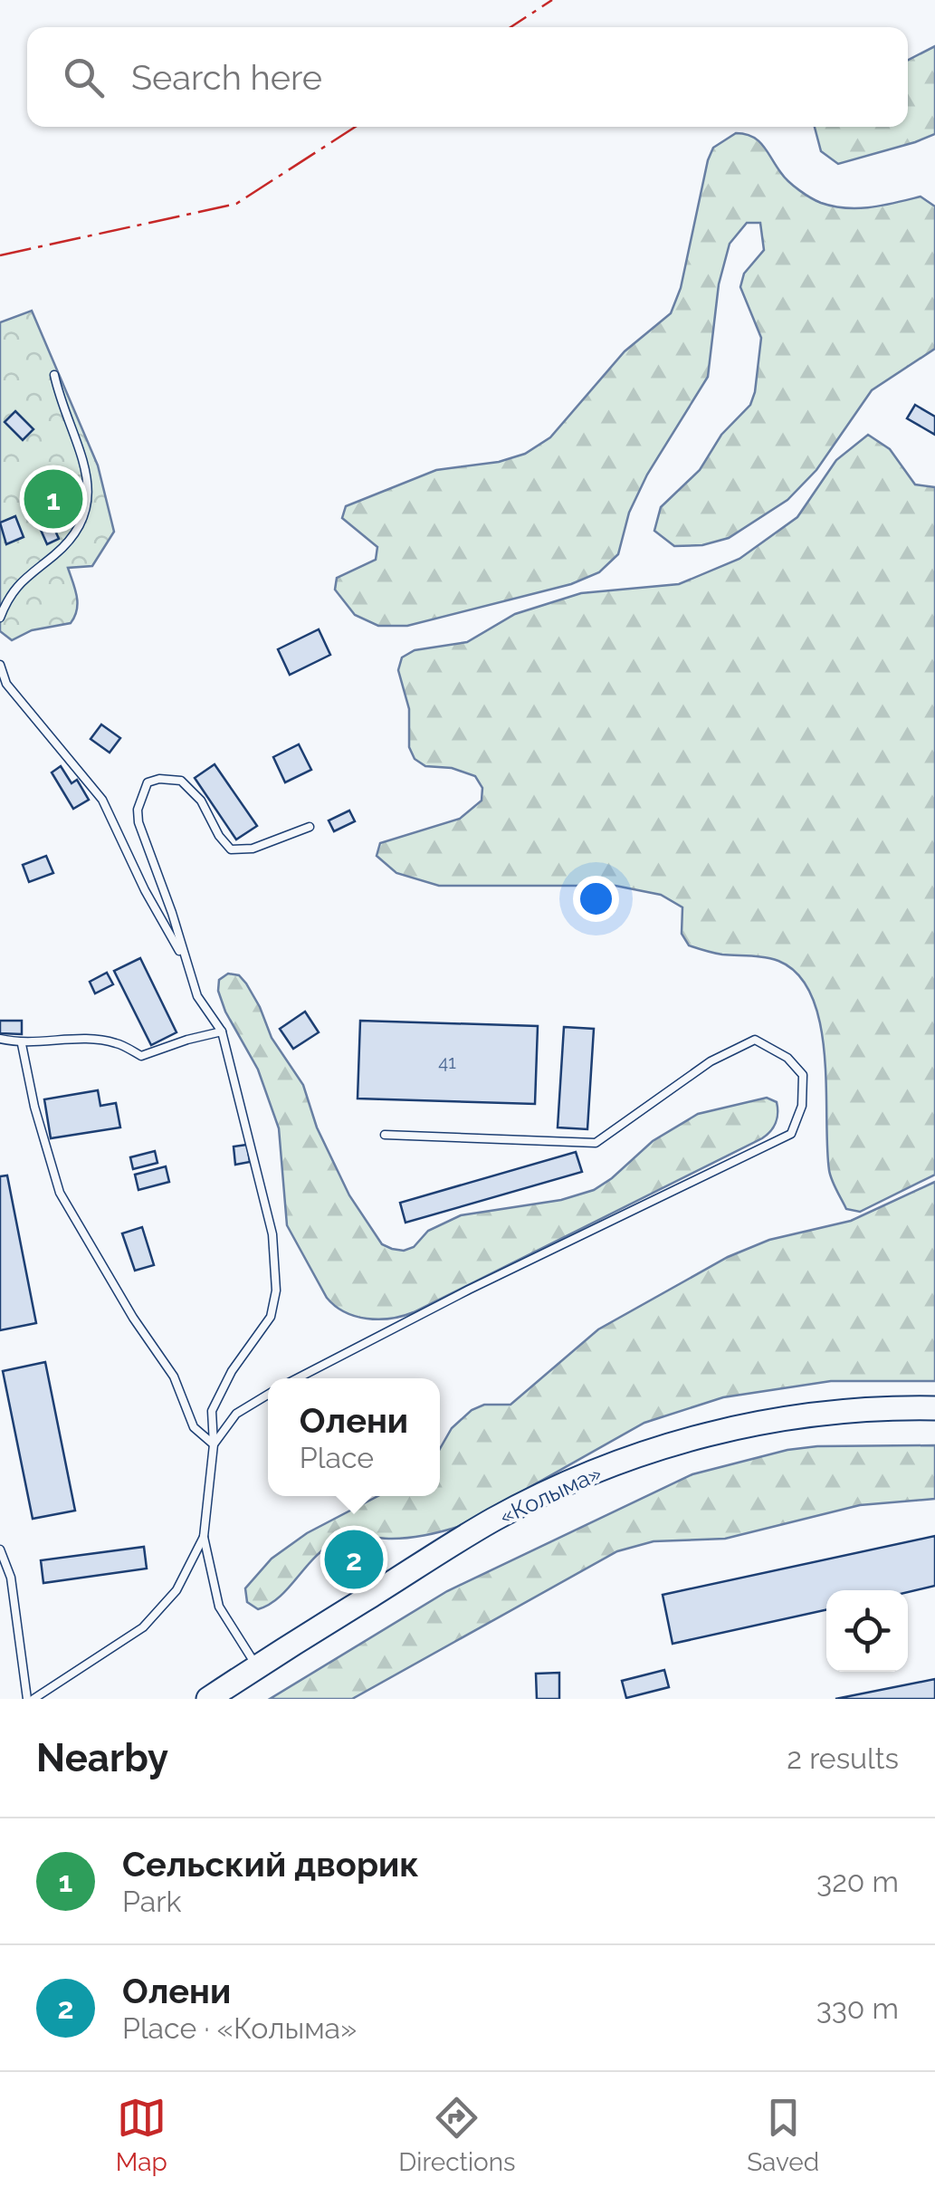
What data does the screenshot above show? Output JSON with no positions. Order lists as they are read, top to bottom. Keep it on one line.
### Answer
{"streets":{"highway":["«Колыма»"]},"house_numbers":["41"],"page":{"search":"Search here","pins":["1","2"],"popup":["Олени","Place"],"heading":["Nearby","2 results"],"list":[{"mark":"1","name":"Сельский дворик","note":"Park","value":"320 m"},{"mark":"2","name":"Олени","note":"Place · «Колыма»","value":"330 m"}],"nav":["Map","Directions","Saved"]}}
